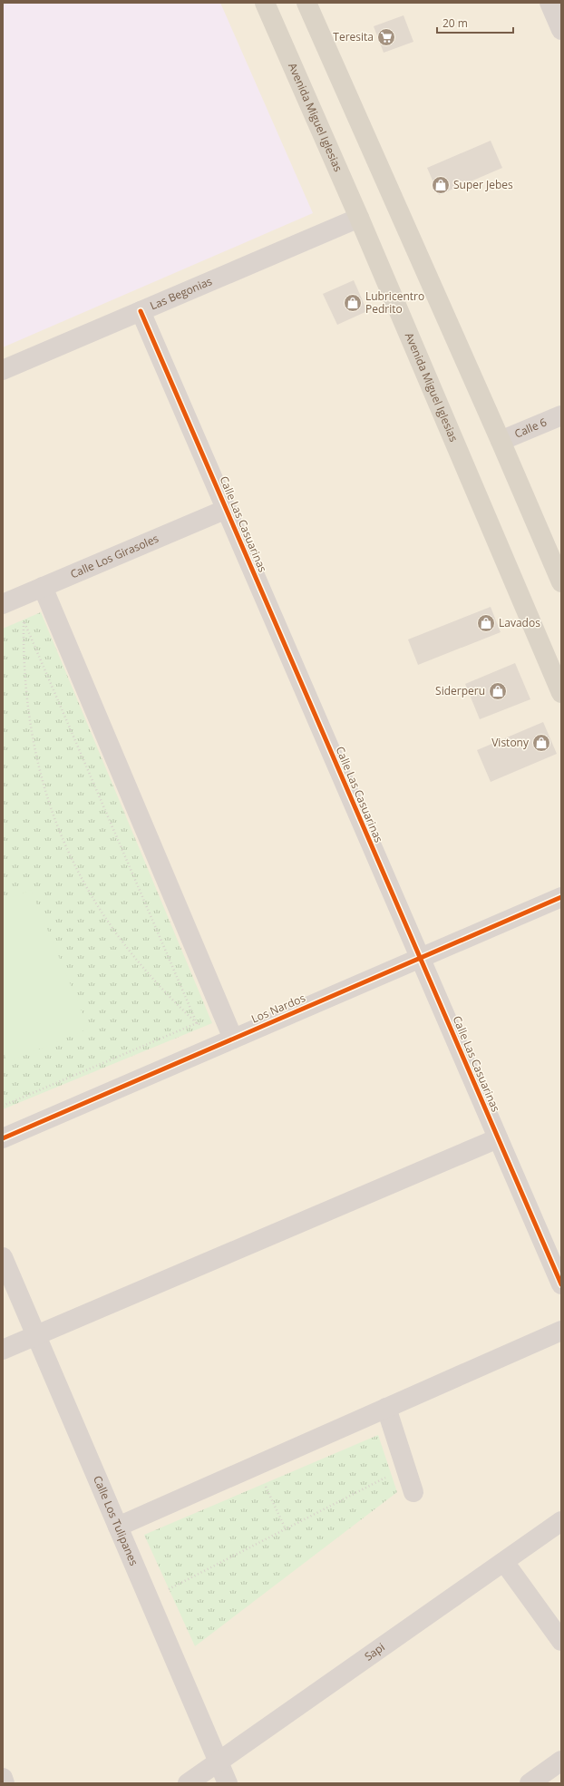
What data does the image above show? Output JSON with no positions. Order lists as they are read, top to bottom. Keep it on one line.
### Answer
{"streets":{"main road":["Avenida Miguel Iglesias"],"street":["Las Begonias","Calle 6","Calle Las Casuarinas","Calle Los Girasoles","Los Nardos","Calle Los Tulipanes","Sapi"]},"crossings":[["Avenida Miguel Iglesias","Las Begonias"],["Las Begonias","Calle Las Casuarinas"],["Calle Las Casuarinas","Calle Los Girasoles"],["Calle Las Casuarinas","Los Nardos"],["Calle Los Tulipanes","Sapi"]],"places":{"supermarket":["Teresita"],"shop":["Super Jebes","Lubricentro Pedrito","Lavados","Siderperu","Vistony"]},"scale_bar":"20 m"}
